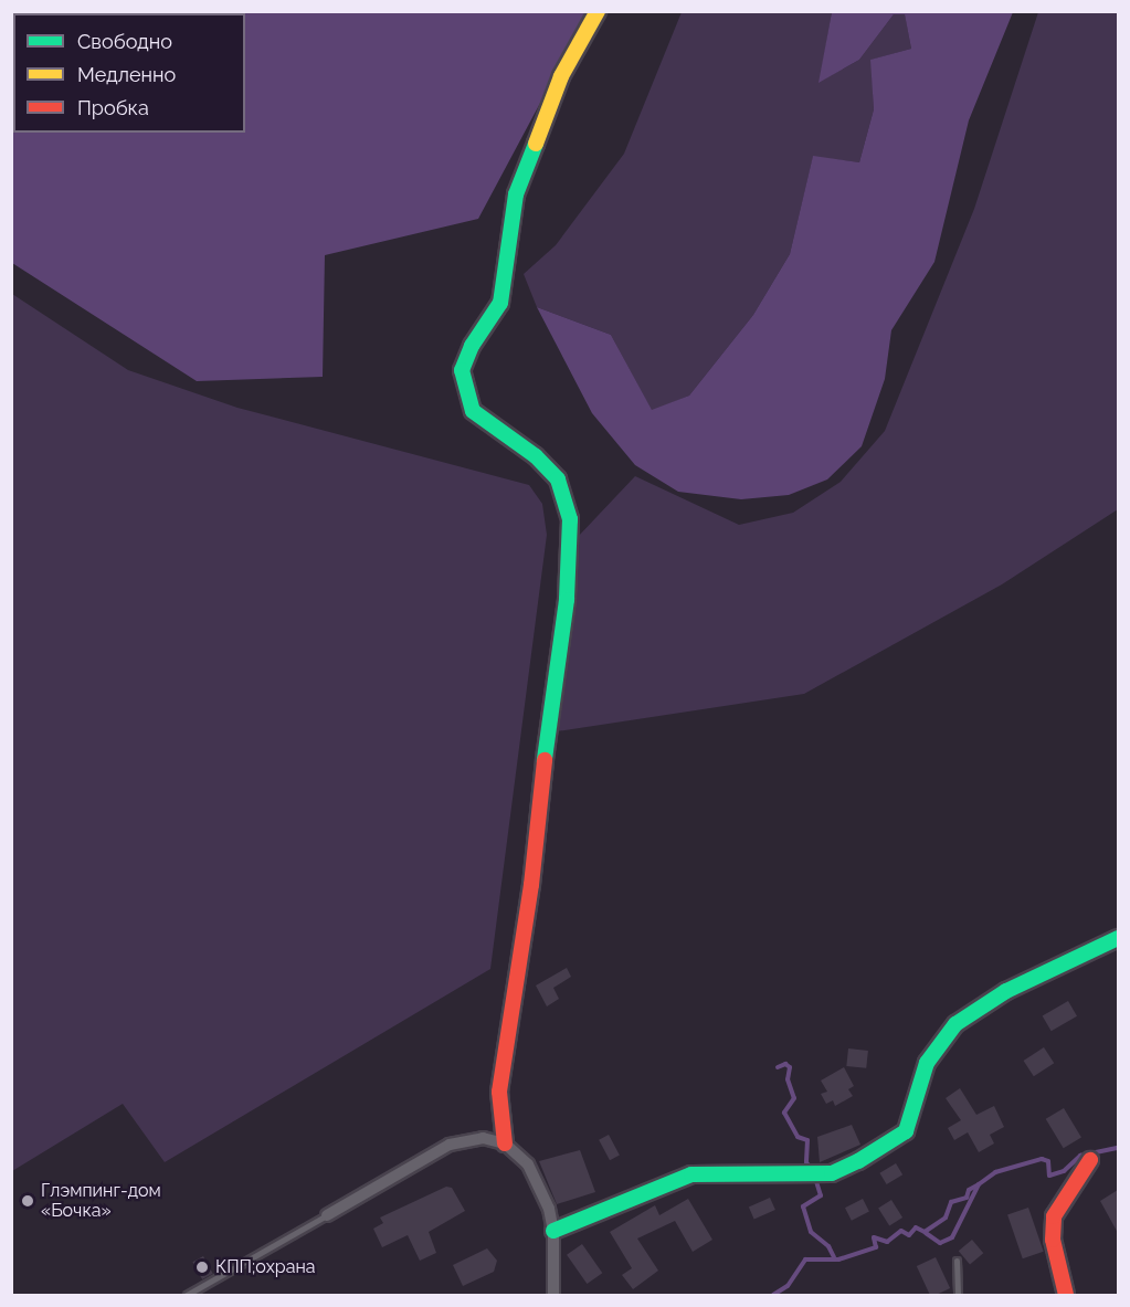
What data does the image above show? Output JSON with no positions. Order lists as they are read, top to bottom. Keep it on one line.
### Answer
{"places":["Глэмпинг-дом «Бочка»","КПП;охрана"],"legend":["Свободно","Медленно","Пробка"]}
